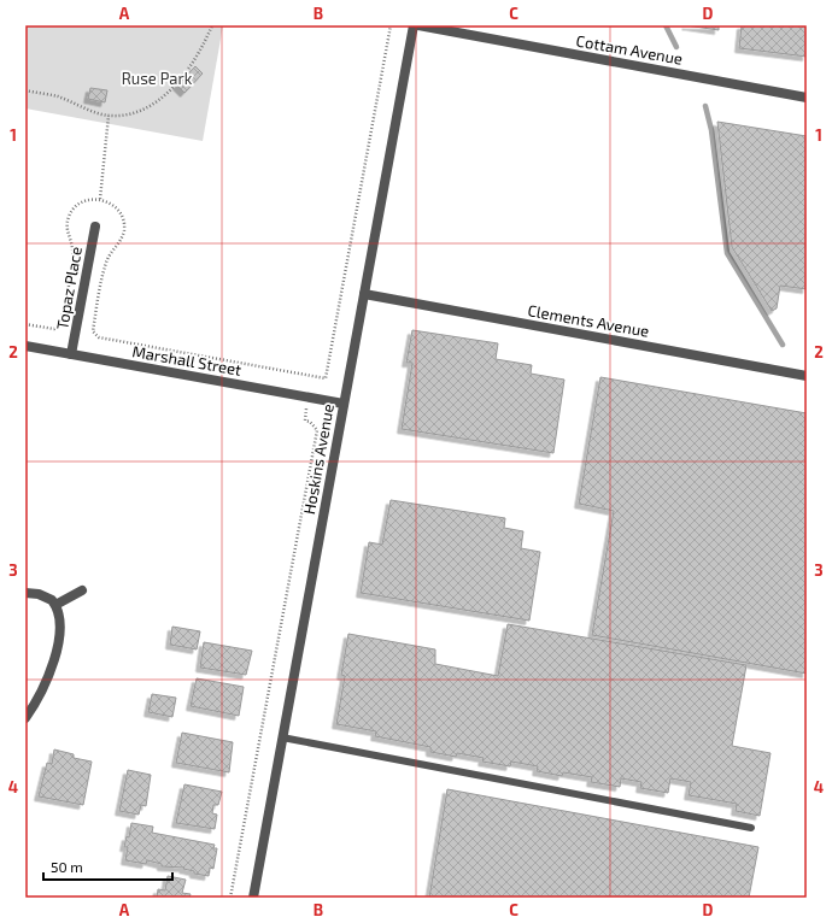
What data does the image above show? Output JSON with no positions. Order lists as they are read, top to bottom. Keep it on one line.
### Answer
{"streets":{"street":["Cottam Avenue","Topaz Place","Clements Avenue","Marshall Street","Hoskins Avenue"]},"crossings":[["Topaz Place","Marshall Street"],["Clements Avenue","Hoskins Avenue"],["Marshall Street","Hoskins Avenue"]],"parks":["Ruse Park"],"scale_bar":"50 m","grid":{"columns":["A","B","C","D"],"rows":["1","2","3","4"]}}
